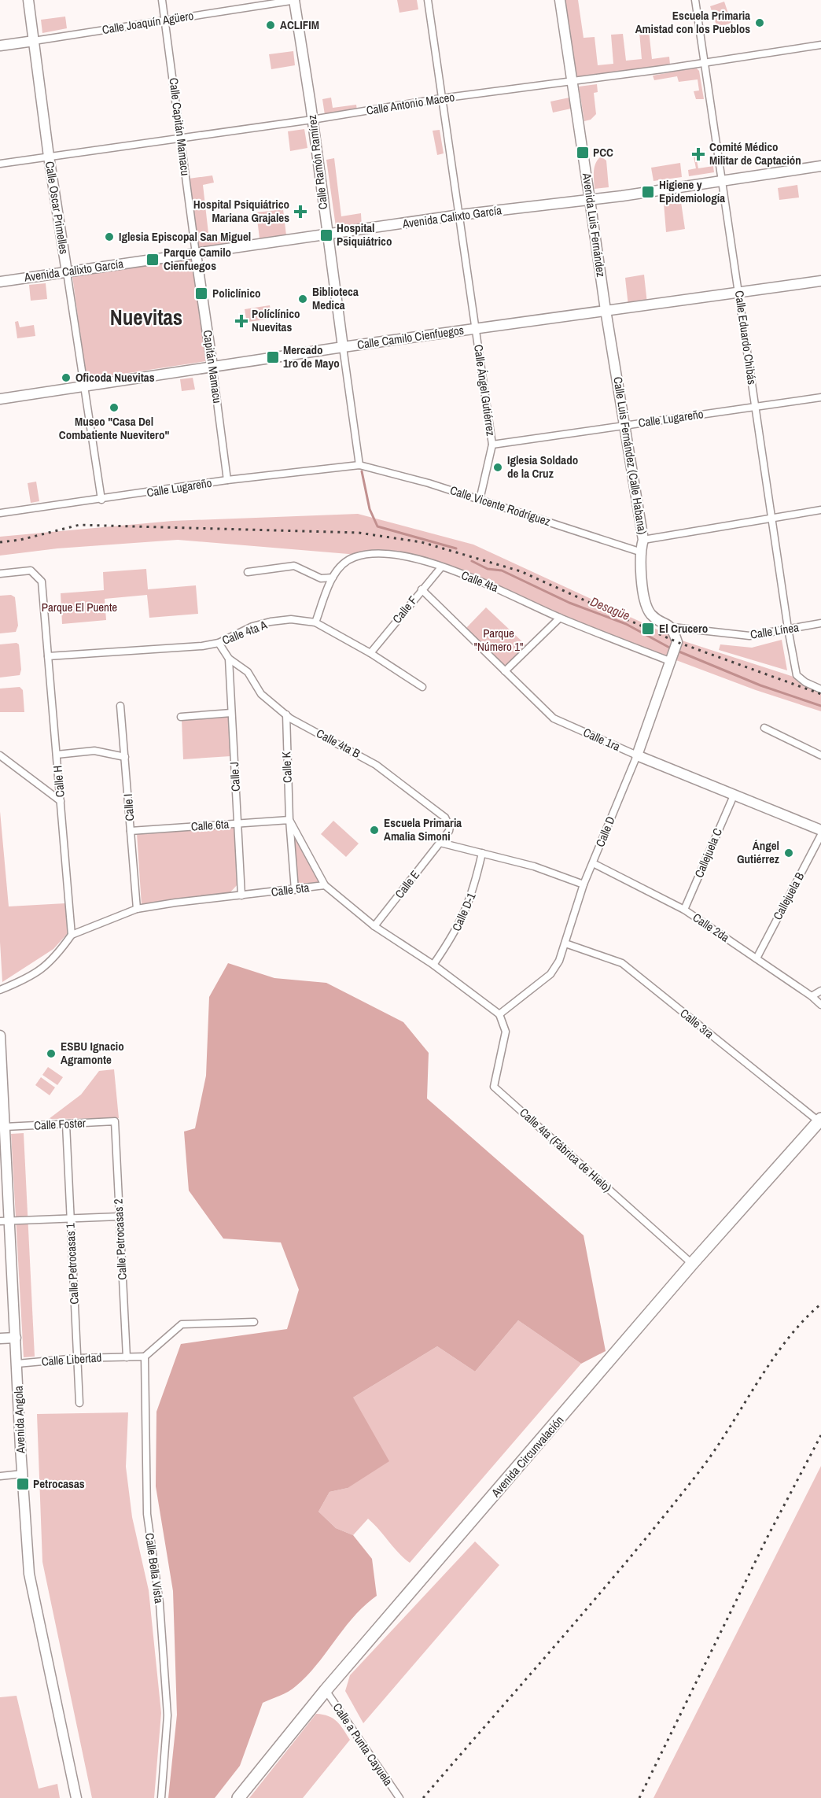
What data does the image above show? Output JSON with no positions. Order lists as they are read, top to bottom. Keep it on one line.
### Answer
{"streets":{"highway":["Avenida Circunvalación"],"main road":["Calle Joaquín Agüero","Calle Ramón Ramírez","Calle Oscar Primelles","Avenida Calixto García","Avenida Luis Fernández","Calle Camilo Cienfuegos","Capitán Mamacu","Calle Luis Fernández (Calle Habana)","Calle 1ra","Calle D","Avenida Angola"],"street":["Calle Antonio Maceo","Calle Capitán Mamacu","Calle Eduardo Chibás","Calle Ángel Gutiérrez","Calle Lugareño","Calle Vicente Rodríguez","Calle 4ta","Calle F","Calle Línea","Calle 4ta A","Calle 4ta B","Calle K","Calle J","Calle H","Calle I","Calle 6ta","Callejuela C","Calle E","Calle 5ta","Callejuela B","Calle D-1","Calle 2da","Calle 3ra","Calle Foster","Calle 4ta (Fábrica de Hielo)","Calle Petrocasas 2","Calle Petrocasas 1","Calle Libertad","Calle Bella Vista","Calle a Punta Cayuela"]},"crossings":[["Calle Joaquín Agüero","Calle Capitán Mamacu"],["Calle Joaquín Agüero","Calle Ramón Ramírez"],["Calle Joaquín Agüero","Calle Oscar Primelles"],["Calle Antonio Maceo","Calle Capitán Mamacu"],["Calle Antonio Maceo","Calle Ramón Ramírez"],["Calle Antonio Maceo","Calle Oscar Primelles"],["Calle Antonio Maceo","Avenida Luis Fernández"],["Calle Antonio Maceo","Calle Eduardo Chibás"],["Calle Antonio Maceo","Calle Ángel Gutiérrez"],["Calle Capitán Mamacu","Avenida Calixto García"],["Calle Capitán Mamacu","Capitán Mamacu"],["Calle Ramón Ramírez","Avenida Calixto García"],["Calle Ramón Ramírez","Calle Camilo Cienfuegos"],["Calle Ramón Ramírez","Calle Lugareño"],["Calle Ramón Ramírez","Calle Vicente Rodríguez"],["Calle Oscar Primelles","Avenida Calixto García"],["Calle Oscar Primelles","Calle Camilo Cienfuegos"],["Calle Oscar Primelles","Calle Lugareño"],["Avenida Calixto García","Avenida Luis Fernández"],["Avenida Calixto García","Calle Eduardo Chibás"],["Avenida Calixto García","Capitán Mamacu"],["Avenida Calixto García","Calle Ángel Gutiérrez"],["Avenida Luis Fernández","Calle Camilo Cienfuegos"],["Avenida Luis Fernández","Calle Luis Fernández (Calle Habana)"],["Calle Camilo Cienfuegos","Calle Eduardo Chibás"],["Calle Camilo Cienfuegos","Capitán Mamacu"],["Calle Camilo Cienfuegos","Calle Ángel Gutiérrez"],["Calle Camilo Cienfuegos","Calle Luis Fernández (Calle Habana)"],["Calle Eduardo Chibás","Calle Lugareño"],["Calle Eduardo Chibás","Calle Línea"],["Capitán Mamacu","Calle Lugareño"],["Calle Ángel Gutiérrez","Calle Lugareño"],["Calle Ángel Gutiérrez","Calle Vicente Rodríguez"],["Calle Lugareño","Calle Luis Fernández (Calle Habana)"],["Calle Lugareño","Calle Vicente Rodríguez"],["Calle Luis Fernández (Calle Habana)","Calle Vicente Rodríguez"],["Calle Luis Fernández (Calle Habana)","Calle Línea"],["Calle Luis Fernández (Calle Habana)","Calle D"],["Calle 4ta","Calle F"],["Calle 4ta","Calle 4ta A"],["Calle 4ta","Calle D"],["Calle F","Calle 4ta A"],["Calle F","Calle 1ra"],["Calle Línea","Calle D"],["Calle 4ta A","Calle 4ta B"],["Calle 4ta A","Calle H"],["Calle 1ra","Calle D"],["Calle 1ra","Callejuela C"],["Calle 4ta B","Calle K"],["Calle 4ta B","Calle J"],["Calle 4ta B","Calle E"],["Calle K","Calle 6ta"],["Calle K","Calle 5ta"],["Calle J","Calle 6ta"],["Calle J","Calle 5ta"],["Calle H","Calle 5ta"],["Calle I","Calle 6ta"],["Calle I","Calle 5ta"],["Calle D","Calle 5ta"],["Calle D","Calle 2da"],["Calle D","Calle 3ra"],["Calle D","Calle 4ta (Fábrica de Hielo)"],["Callejuela C","Calle 2da"],["Calle E","Calle 5ta"],["Calle 5ta","Calle D-1"],["Calle 5ta","Calle 4ta (Fábrica de Hielo)"],["Callejuela B","Calle 2da"],["Calle 3ra","Avenida Circunvalación"],["Calle Foster","Calle Petrocasas 2"],["Calle Foster","Calle Petrocasas 1"],["Calle Foster","Avenida Angola"],["Calle 4ta (Fábrica de Hielo)","Avenida Circunvalación"],["Calle Petrocasas 2","Calle Libertad"],["Calle Petrocasas 1","Calle Libertad"],["Calle Libertad","Avenida Angola"],["Avenida Circunvalación","Calle a Punta Cayuela"]],"districts":["Nuevitas"],"water":["Desagüe"],"parks":["Parque El Puente","Parque \"Número 1\""],"places":{"other":["Escuela Primaria Amistad con los Pueblos","ACLIFIM","Iglesia Episcopal San Miguel","Biblioteca Medica","Oficoda Nuevitas","Museo \"Casa Del Combatiente Nuevitero\"","Iglesia Soldado de la Cruz","Escuela Primaria Amalia Simoni","Ángel Gutiérrez","ESBU Ignacio Agramonte"],"transit":["PCC","Higiene y Epidemiología","Hospital Psiquiátrico","Parque Camilo Cienfuegos","Policlínico","Mercado 1ro de Mayo","El Crucero","Petrocasas"],"health":["Comité Médico Militar de Captación","Hospital Psiquiátrico Mariana Grajales","Políclínico Nuevitas"]}}
